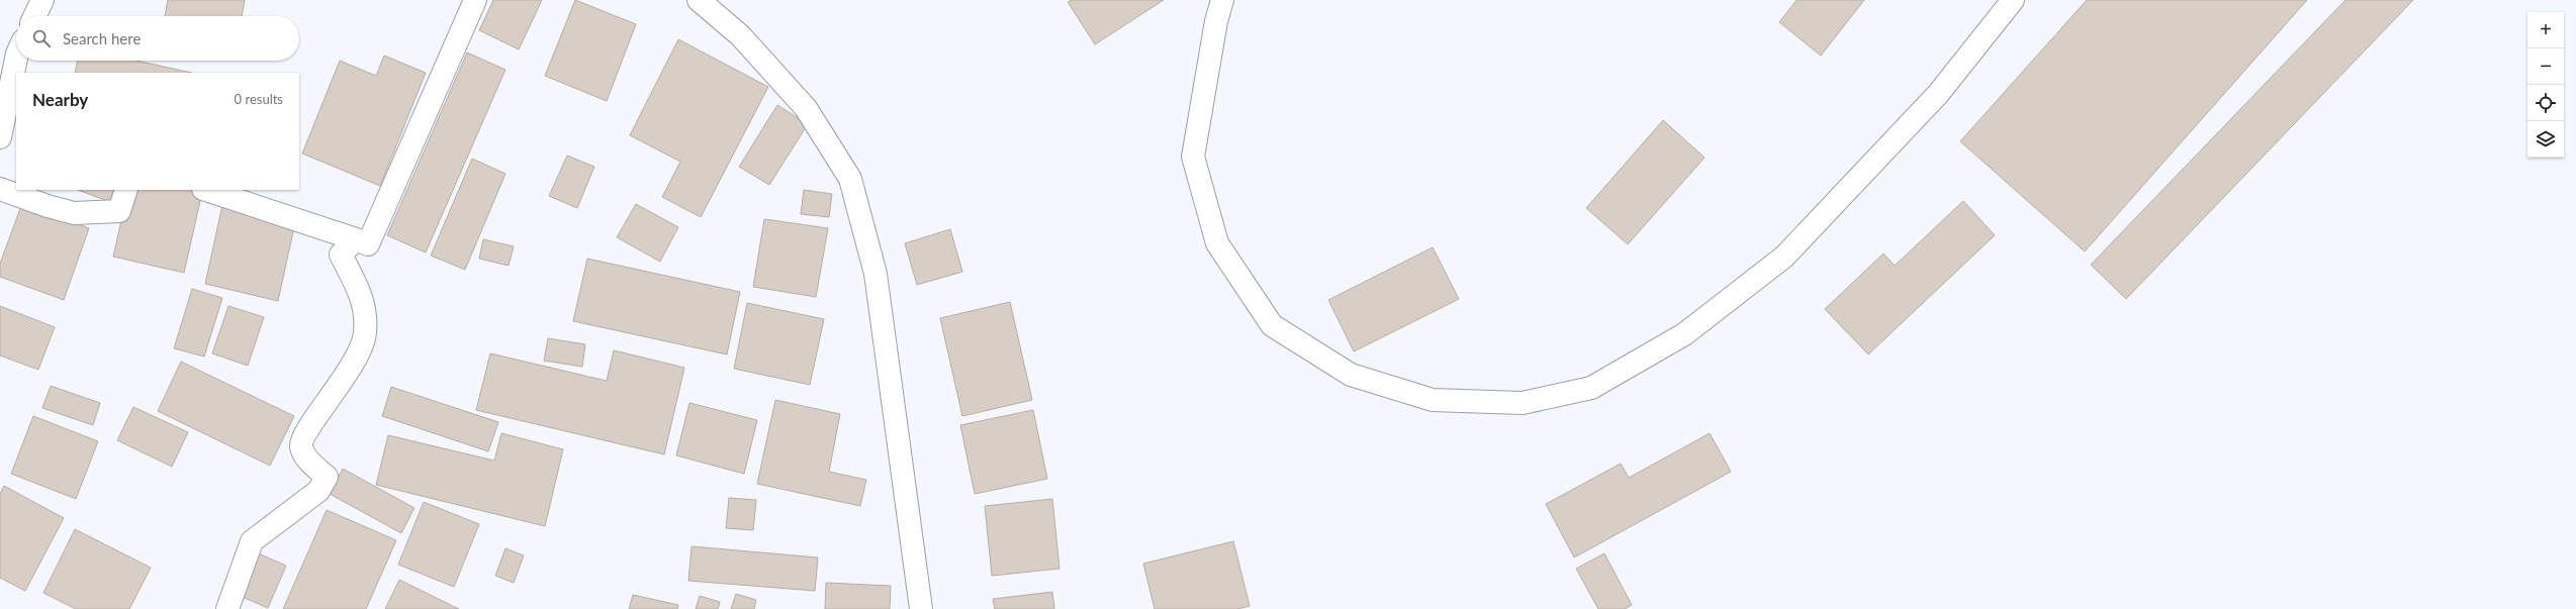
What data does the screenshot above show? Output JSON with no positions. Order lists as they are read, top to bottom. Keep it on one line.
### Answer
{"page":{"map_buttons":["+","−"],"search":"Search here","heading":["Nearby","0 results"]}}
